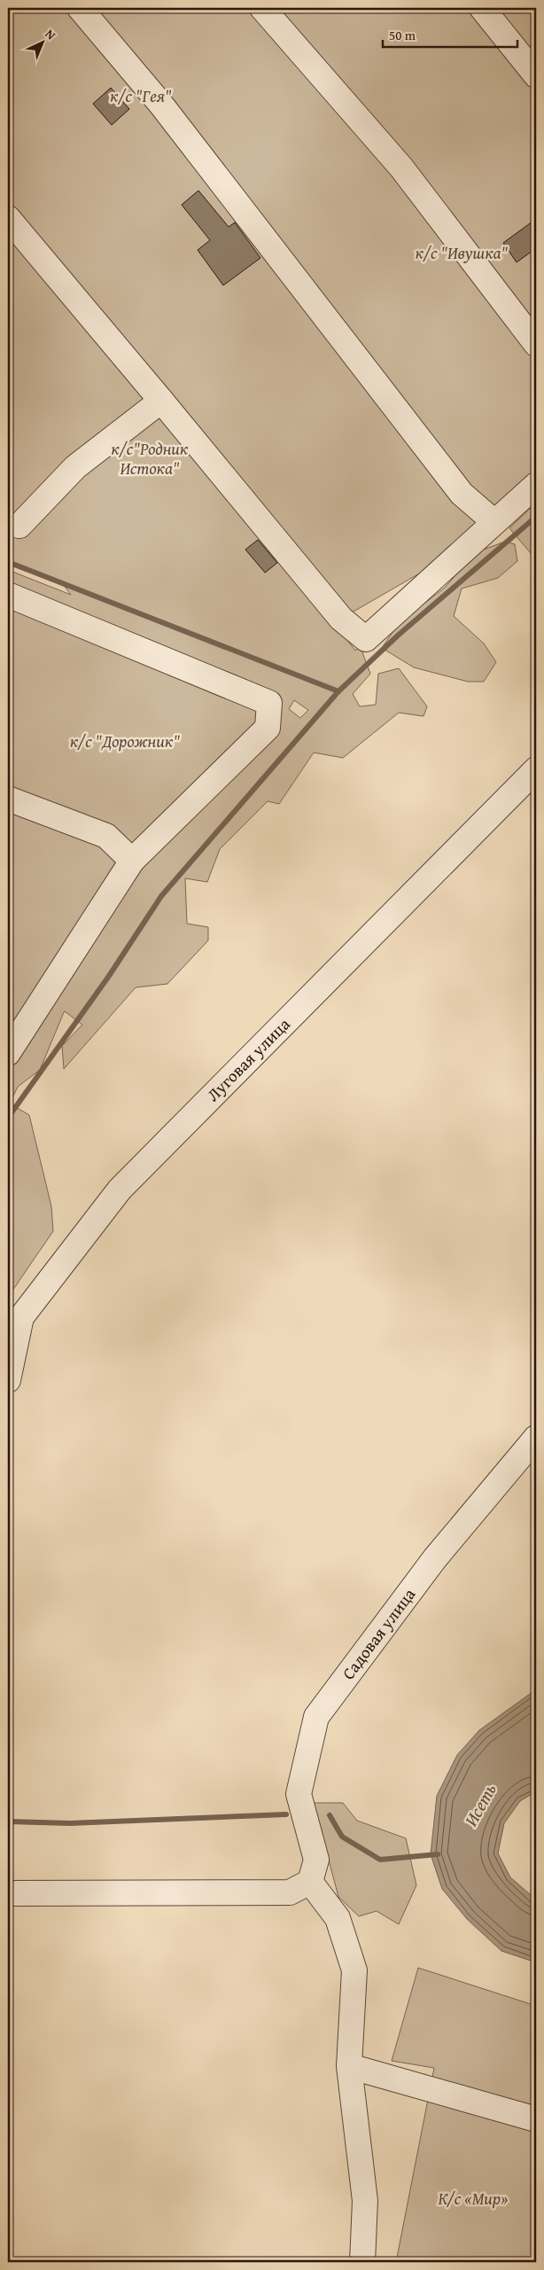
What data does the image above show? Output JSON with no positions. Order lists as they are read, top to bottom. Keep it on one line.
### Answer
{"streets":{"street":["Луговая улица","Садовая улица"]},"water":["Исеть"],"parks":["к/с \"Гея\"","к/с \"Ивушка\"","к/с\"Родник Истока\"","к/с \"Дорожник\"","К/с «Мир»"],"scale_bar":"50 m","north":"top right"}
